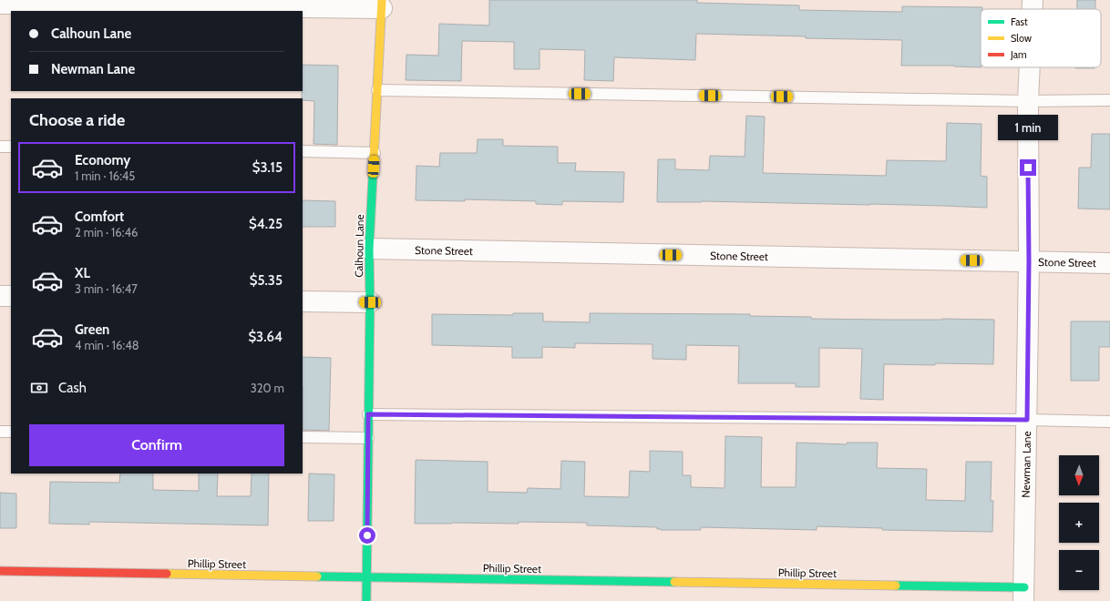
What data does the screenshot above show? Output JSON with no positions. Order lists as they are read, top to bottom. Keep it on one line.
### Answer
{"streets":{"street":["Calhoun Lane","Stone Street","Newman Lane","Phillip Street"]},"crossings":[["Calhoun Lane","Stone Street"],["Calhoun Lane","Phillip Street"],["Stone Street","Newman Lane"],["Newman Lane","Phillip Street"]],"legend":["Fast","Slow","Jam"],"north":"bottom","page":{"banner":["Calhoun Lane","Newman Lane"],"heading":"Choose a ride","bubble":"1 min","list":[{"name":"Economy","note":"1 min · 16:45","value":"$3.15"},{"name":"Comfort","note":"2 min · 16:46","value":"$4.25"},{"name":"XL","note":"3 min · 16:47","value":"$5.35"},{"name":"Green","note":"4 min · 16:48","value":"$3.64"}],"pay":["Cash","320 m"],"buttons":"Confirm","map_buttons":["+","−"]}}
